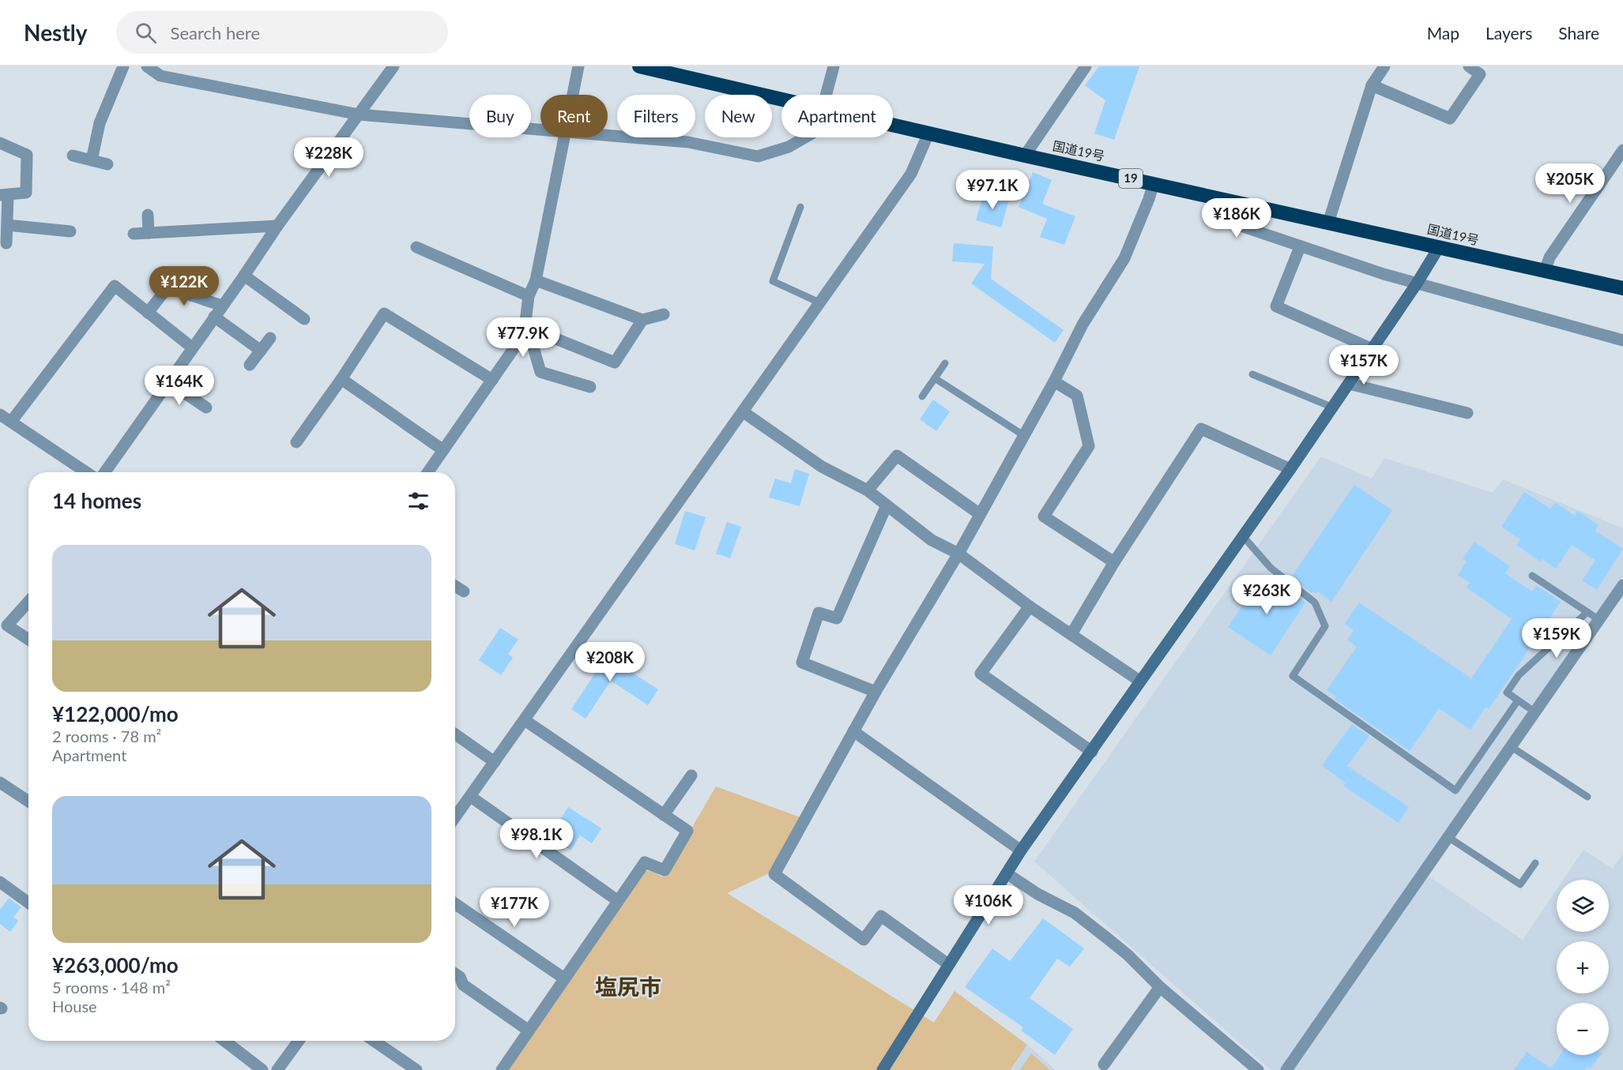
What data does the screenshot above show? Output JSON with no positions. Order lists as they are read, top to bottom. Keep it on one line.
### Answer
{"streets":{"highway":["国道19号","19"]},"districts":["塩尻市"],"page":{"header":"Nestly","search":"Search here","nav":["Map","Layers","Share"],"chip":["Buy","Rent","Filters","New","Apartment"],"price":["¥228K","¥205K","¥97.1K","¥186K","¥122K","¥77.9K","¥157K","¥164K","¥263K","¥159K","¥208K","¥98.1K","¥106K","¥177K"],"heading":"14 homes","list":[{"name":"¥122,000/mo","note":"2 rooms · 78 m² · Apartment"},{"name":"¥263,000/mo","note":"5 rooms · 148 m² · House"}],"map_buttons":["+","−"]}}
